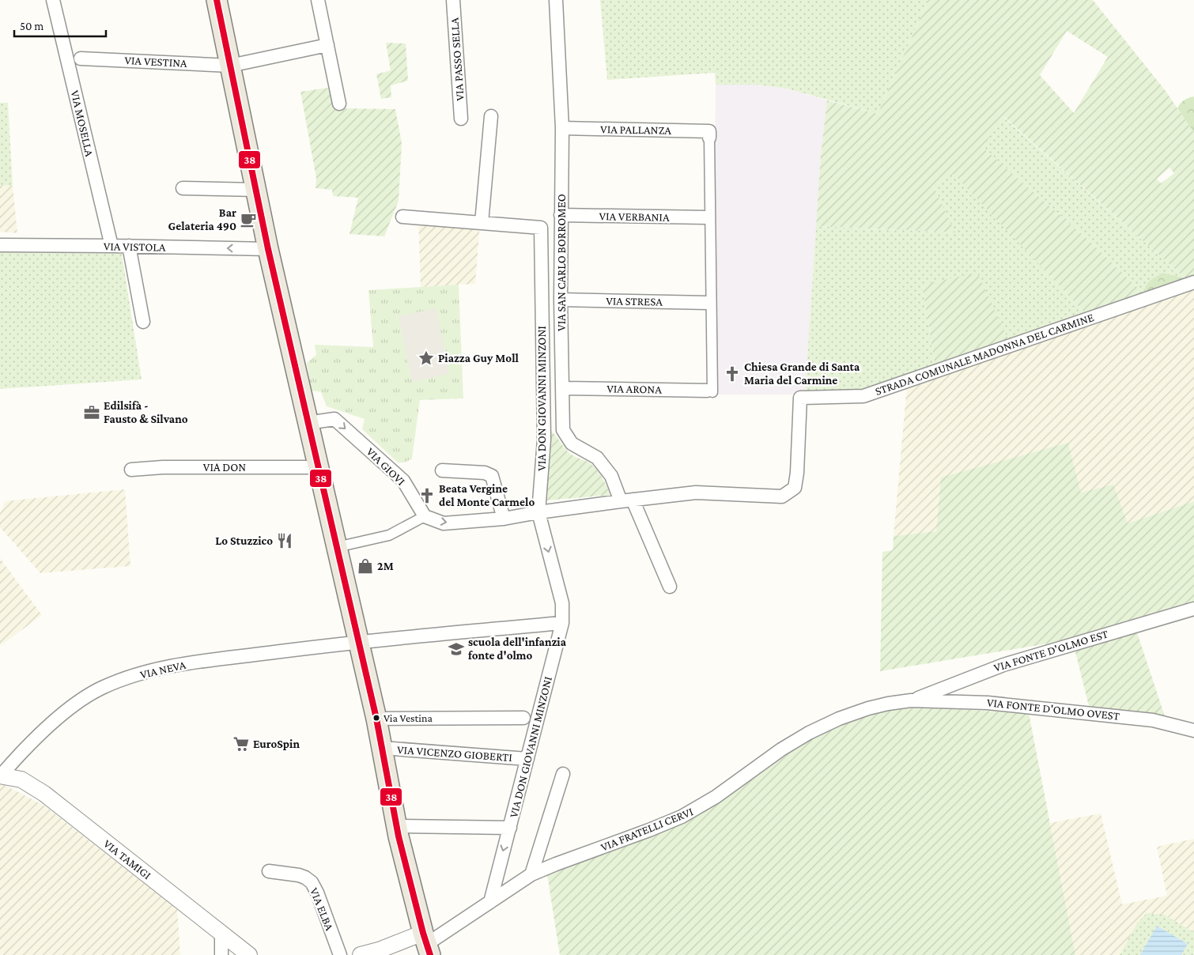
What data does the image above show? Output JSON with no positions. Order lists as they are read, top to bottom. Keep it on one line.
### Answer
{"streets":{"street":["VIA PASSO SELLA","VIA VESTINA","VIA MOSELLA","VIA PALLANZA","VIA VERBANIA","VIA VISTOLA","VIA SAN CARLO BORROMEO","VIA STRESA","STRADA COMUNALE MADONNA DEL CARMINE","VIA ARONA","VIA DON GIOVANNI MINZONI","VIA GIOVI","VIA DON","VIA FONTE D'OLMO EST","VIA NEVA","VIA FONTE D'OLMO OVEST","VIA VICENZO GIOBERTI","VIA FRATELLI CERVI","VIA TAMIGI","VIA ELBA"]},"crossings":[["VIA MOSELLA","VIA VISTOLA"],["VIA PALLANZA","VIA SAN CARLO BORROMEO"],["VIA VERBANIA","VIA SAN CARLO BORROMEO"],["VIA SAN CARLO BORROMEO","VIA STRESA"],["VIA SAN CARLO BORROMEO","STRADA COMUNALE MADONNA DEL CARMINE"],["VIA SAN CARLO BORROMEO","VIA ARONA"],["VIA DON GIOVANNI MINZONI","VIA NEVA"],["VIA DON GIOVANNI MINZONI","VIA VICENZO GIOBERTI"],["VIA DON GIOVANNI MINZONI","VIA FRATELLI CERVI"],["VIA FONTE D'OLMO EST","VIA FONTE D'OLMO OVEST"],["VIA FONTE D'OLMO EST","VIA FRATELLI CERVI"],["VIA NEVA","VIA TAMIGI"],["VIA FONTE D'OLMO OVEST","VIA FRATELLI CERVI"]],"one_way":["VIA GIOVI"],"places":{"cafe":["Bar Gelateria 490"],"place":["Piazza Guy Moll"],"church":["Chiesa Grande di Santa Maria del Carmine","Beata Vergine del Monte Carmelo"],"office":["Edilsifà - Fausto & Silvano"],"restaurant":["Lo Stuzzico"],"shop":["2M"],"school or university":["scuola dell'infanzia fonte d'olmo"],"other":["Via Vestina"],"supermarket":["EuroSpin"]},"lines":["transit line 38"],"scale_bar":"50 m"}
